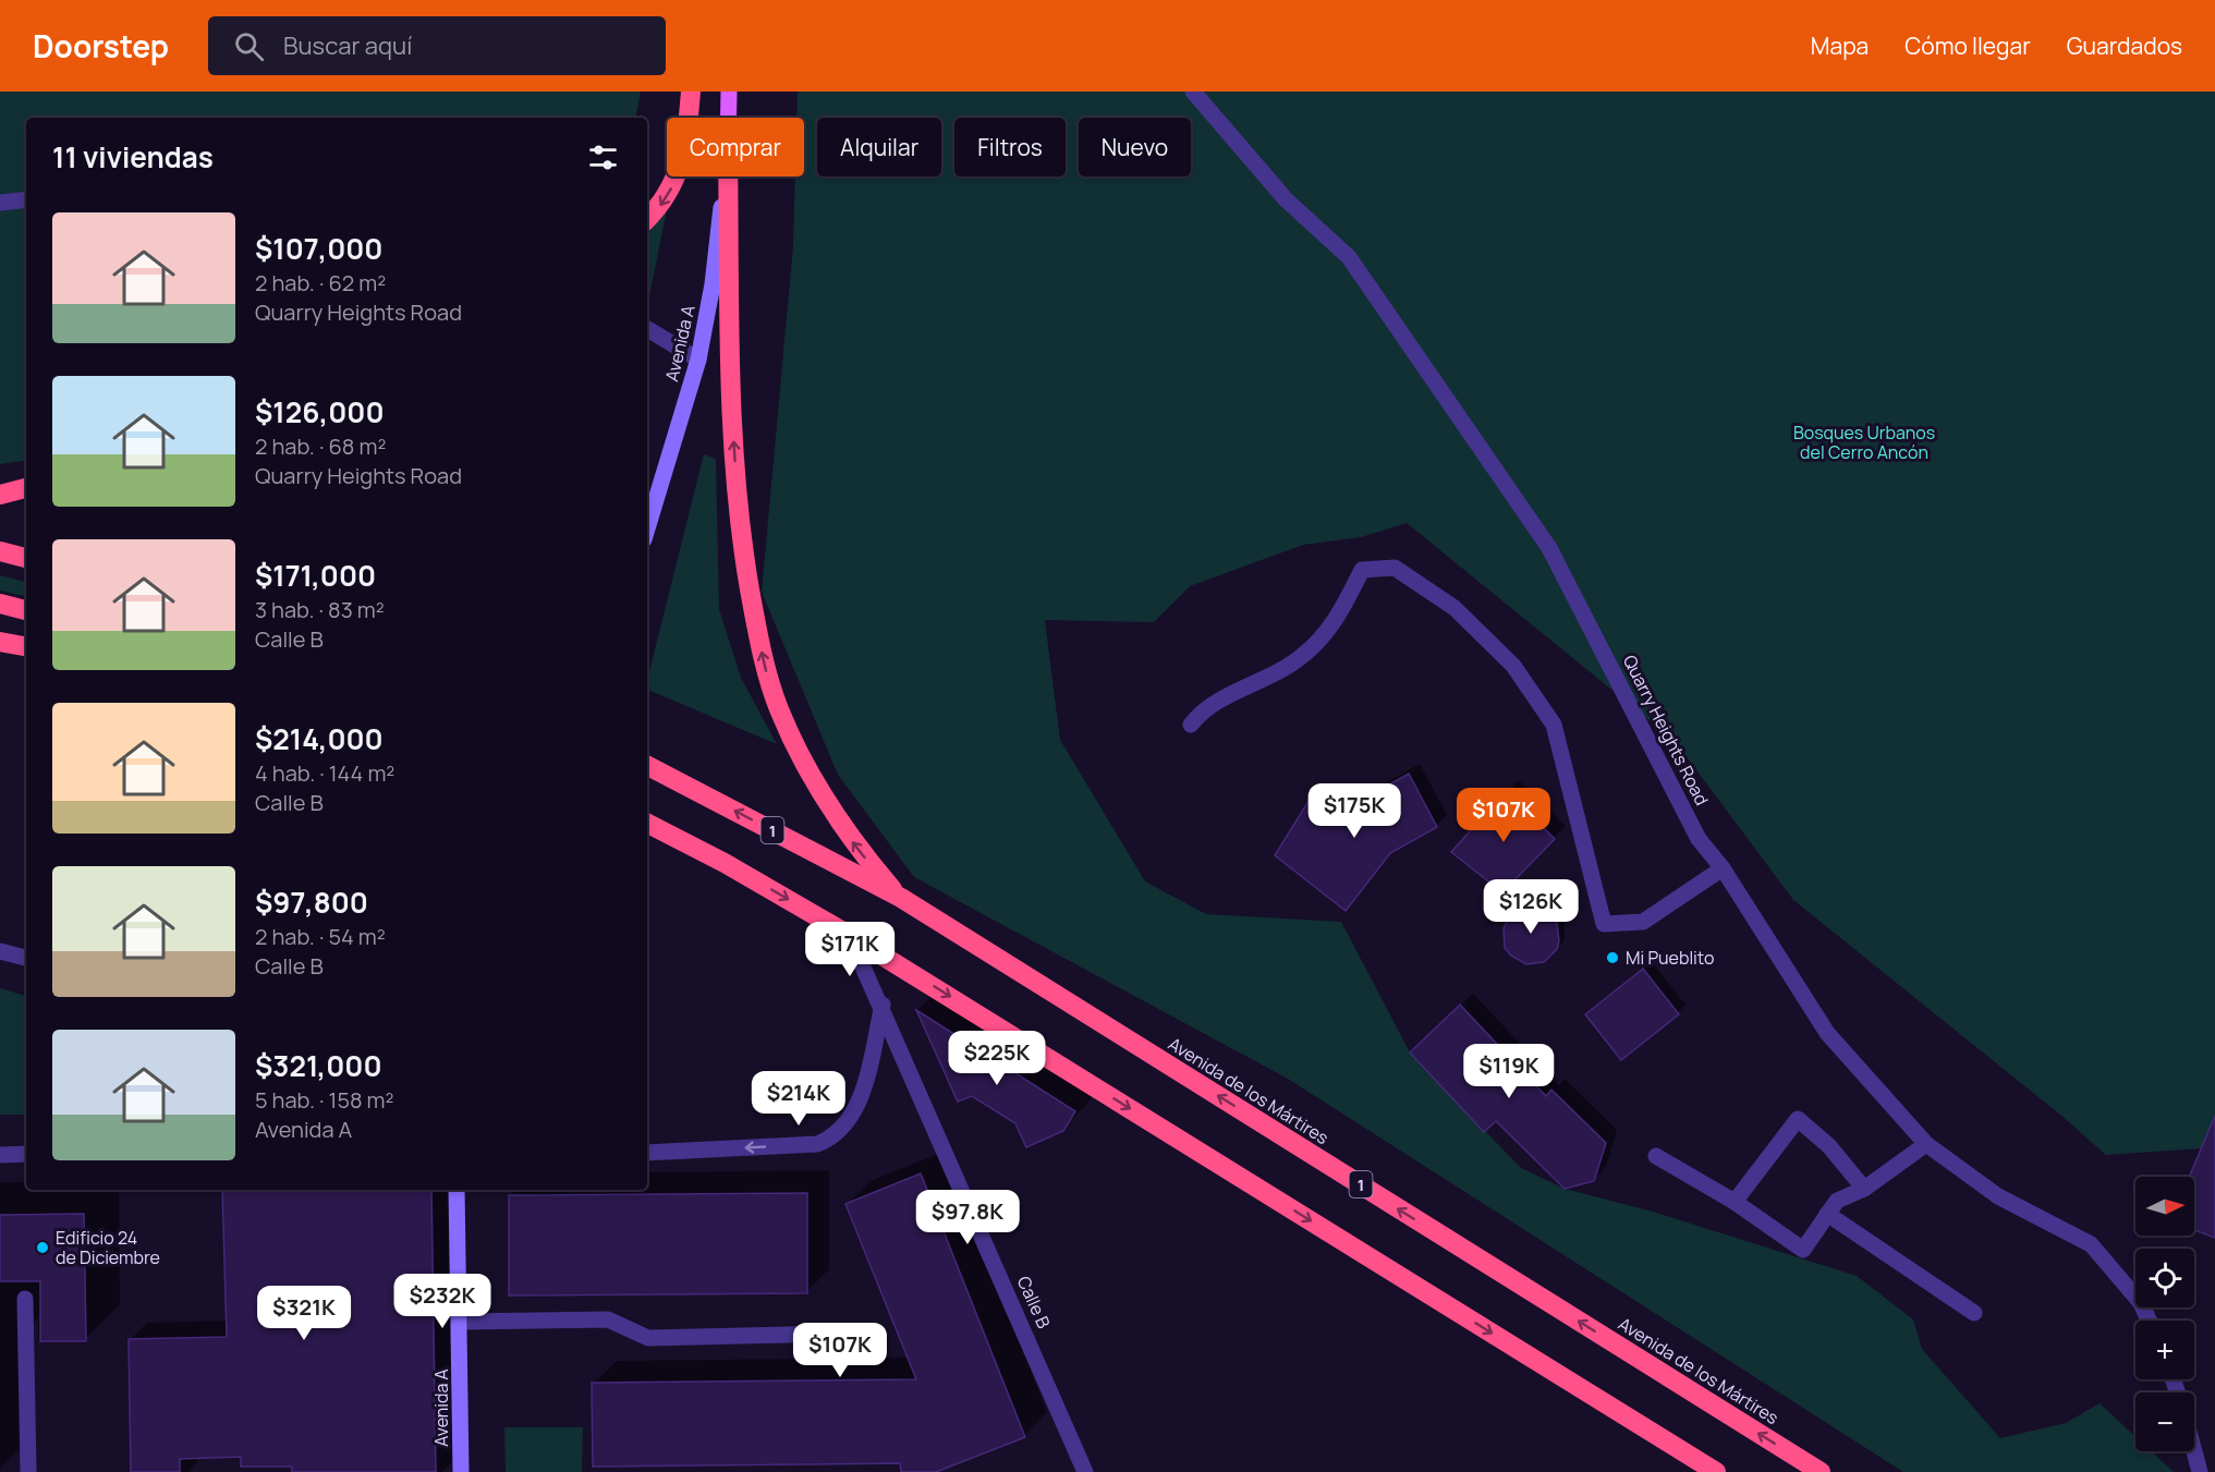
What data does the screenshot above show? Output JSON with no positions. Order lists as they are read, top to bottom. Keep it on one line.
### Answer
{"streets":{"highway":["1","Avenida de los Mártires"],"street":["Avenida A","Quarry Heights Road","Calle B"]},"parks":["Bosques Urbanos del Cerro Ancón"],"places":["Mi Pueblito","Edificio 24 de Diciembre"],"north":"right","page":{"header":"Doorstep","search":"Buscar aquí","nav":["Mapa","Cómo llegar","Guardados"],"chip":["Comprar","Alquilar","Filtros","Nuevo"],"heading":"11 viviendas","list":[{"name":"$107,000","note":"2 hab. · 62 m² · Quarry Heights Road"},{"name":"$126,000","note":"2 hab. · 68 m² · Quarry Heights Road"},{"name":"$171,000","note":"3 hab. · 83 m² · Calle B"},{"name":"$214,000","note":"4 hab. · 144 m² · Calle B"},{"name":"$97,800","note":"2 hab. · 54 m² · Calle B"},{"name":"$321,000","note":"5 hab. · 158 m² · Avenida A"}],"price":["$175K","$107K","$126K","$171K","$225K","$119K","$214K","$97.8K","$232K","$321K","$107K"],"map_buttons":["+","−"]}}
